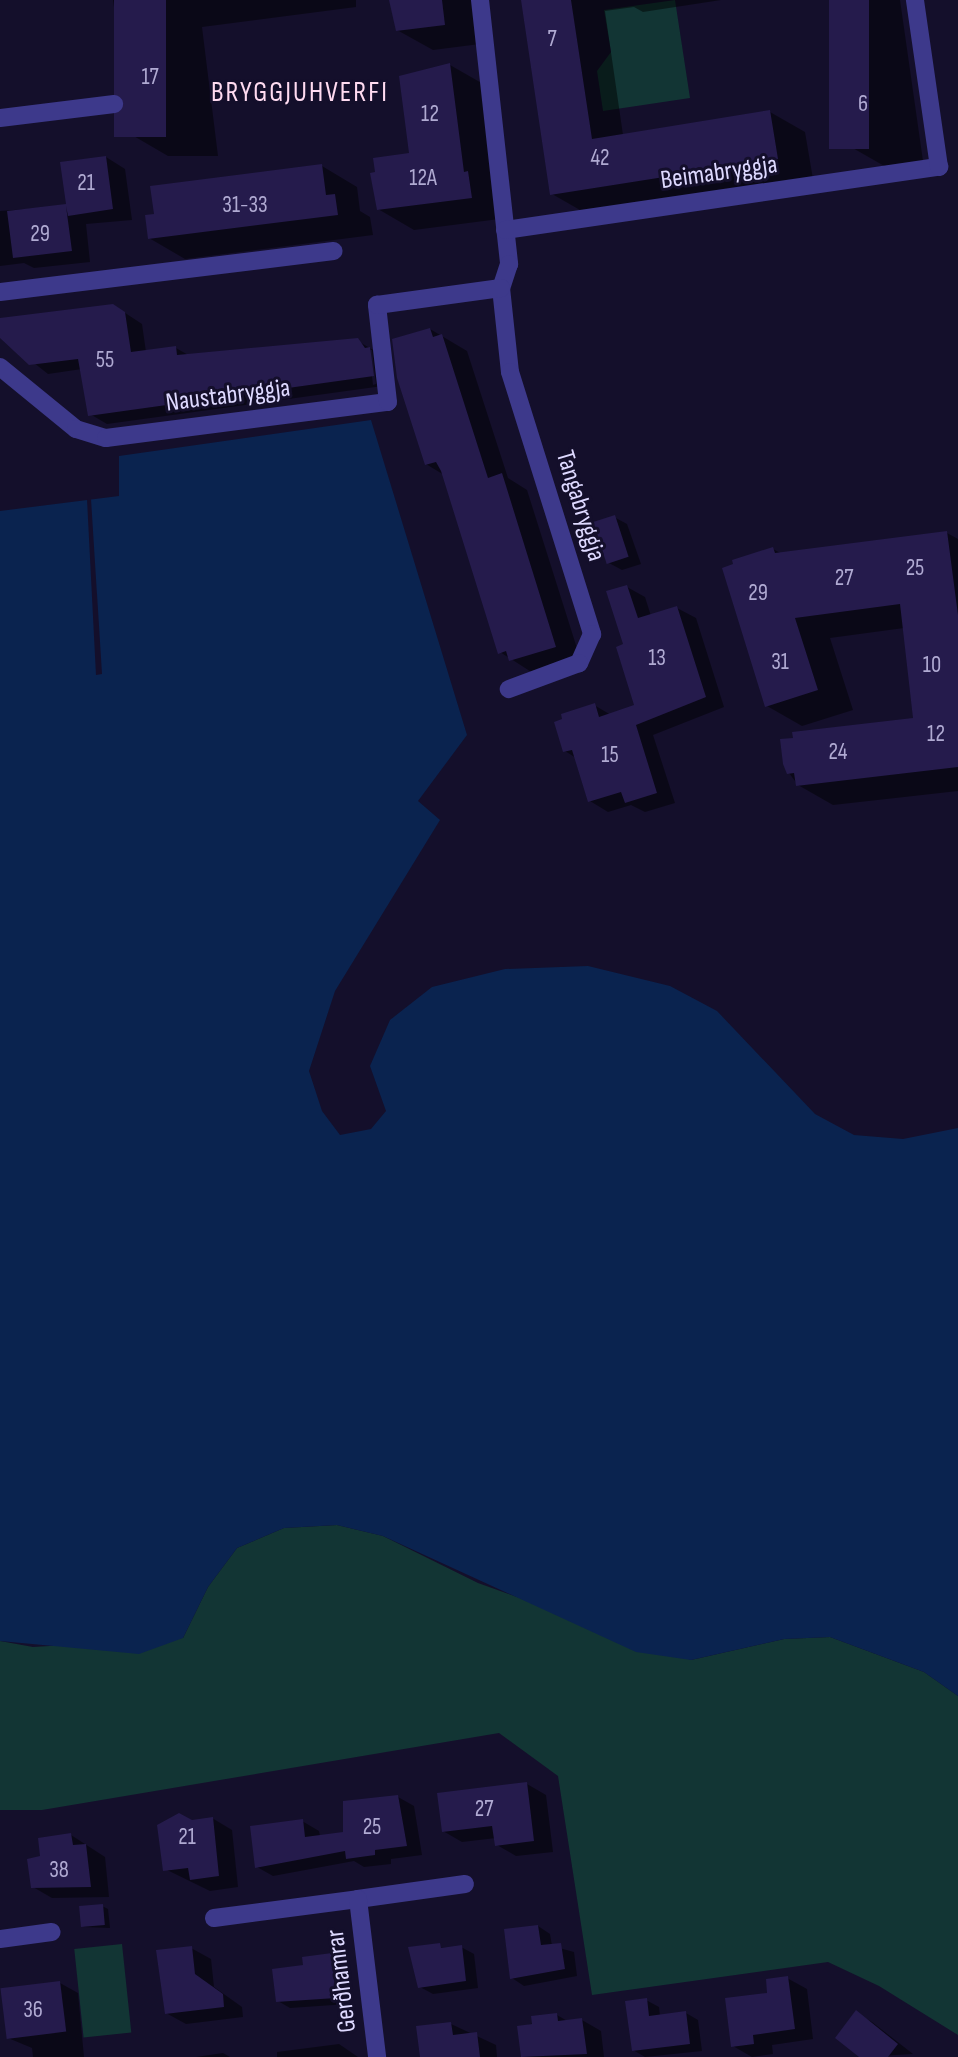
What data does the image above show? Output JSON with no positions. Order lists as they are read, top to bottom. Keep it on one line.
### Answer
{"streets":{"street":["Beimabryggja","Naustabryggja","Tangabryggja","Gerðhamrar"]},"crossings":[["Beimabryggja","Tangabryggja"],["Naustabryggja","Tangabryggja"]],"districts":["BRYGGJUHVERFI"],"house_numbers":["7","17","6","12","42","12A","21","31-33","29","55","25","27","29","13","31","10","12","24","15","27","25","21","38","36"]}
